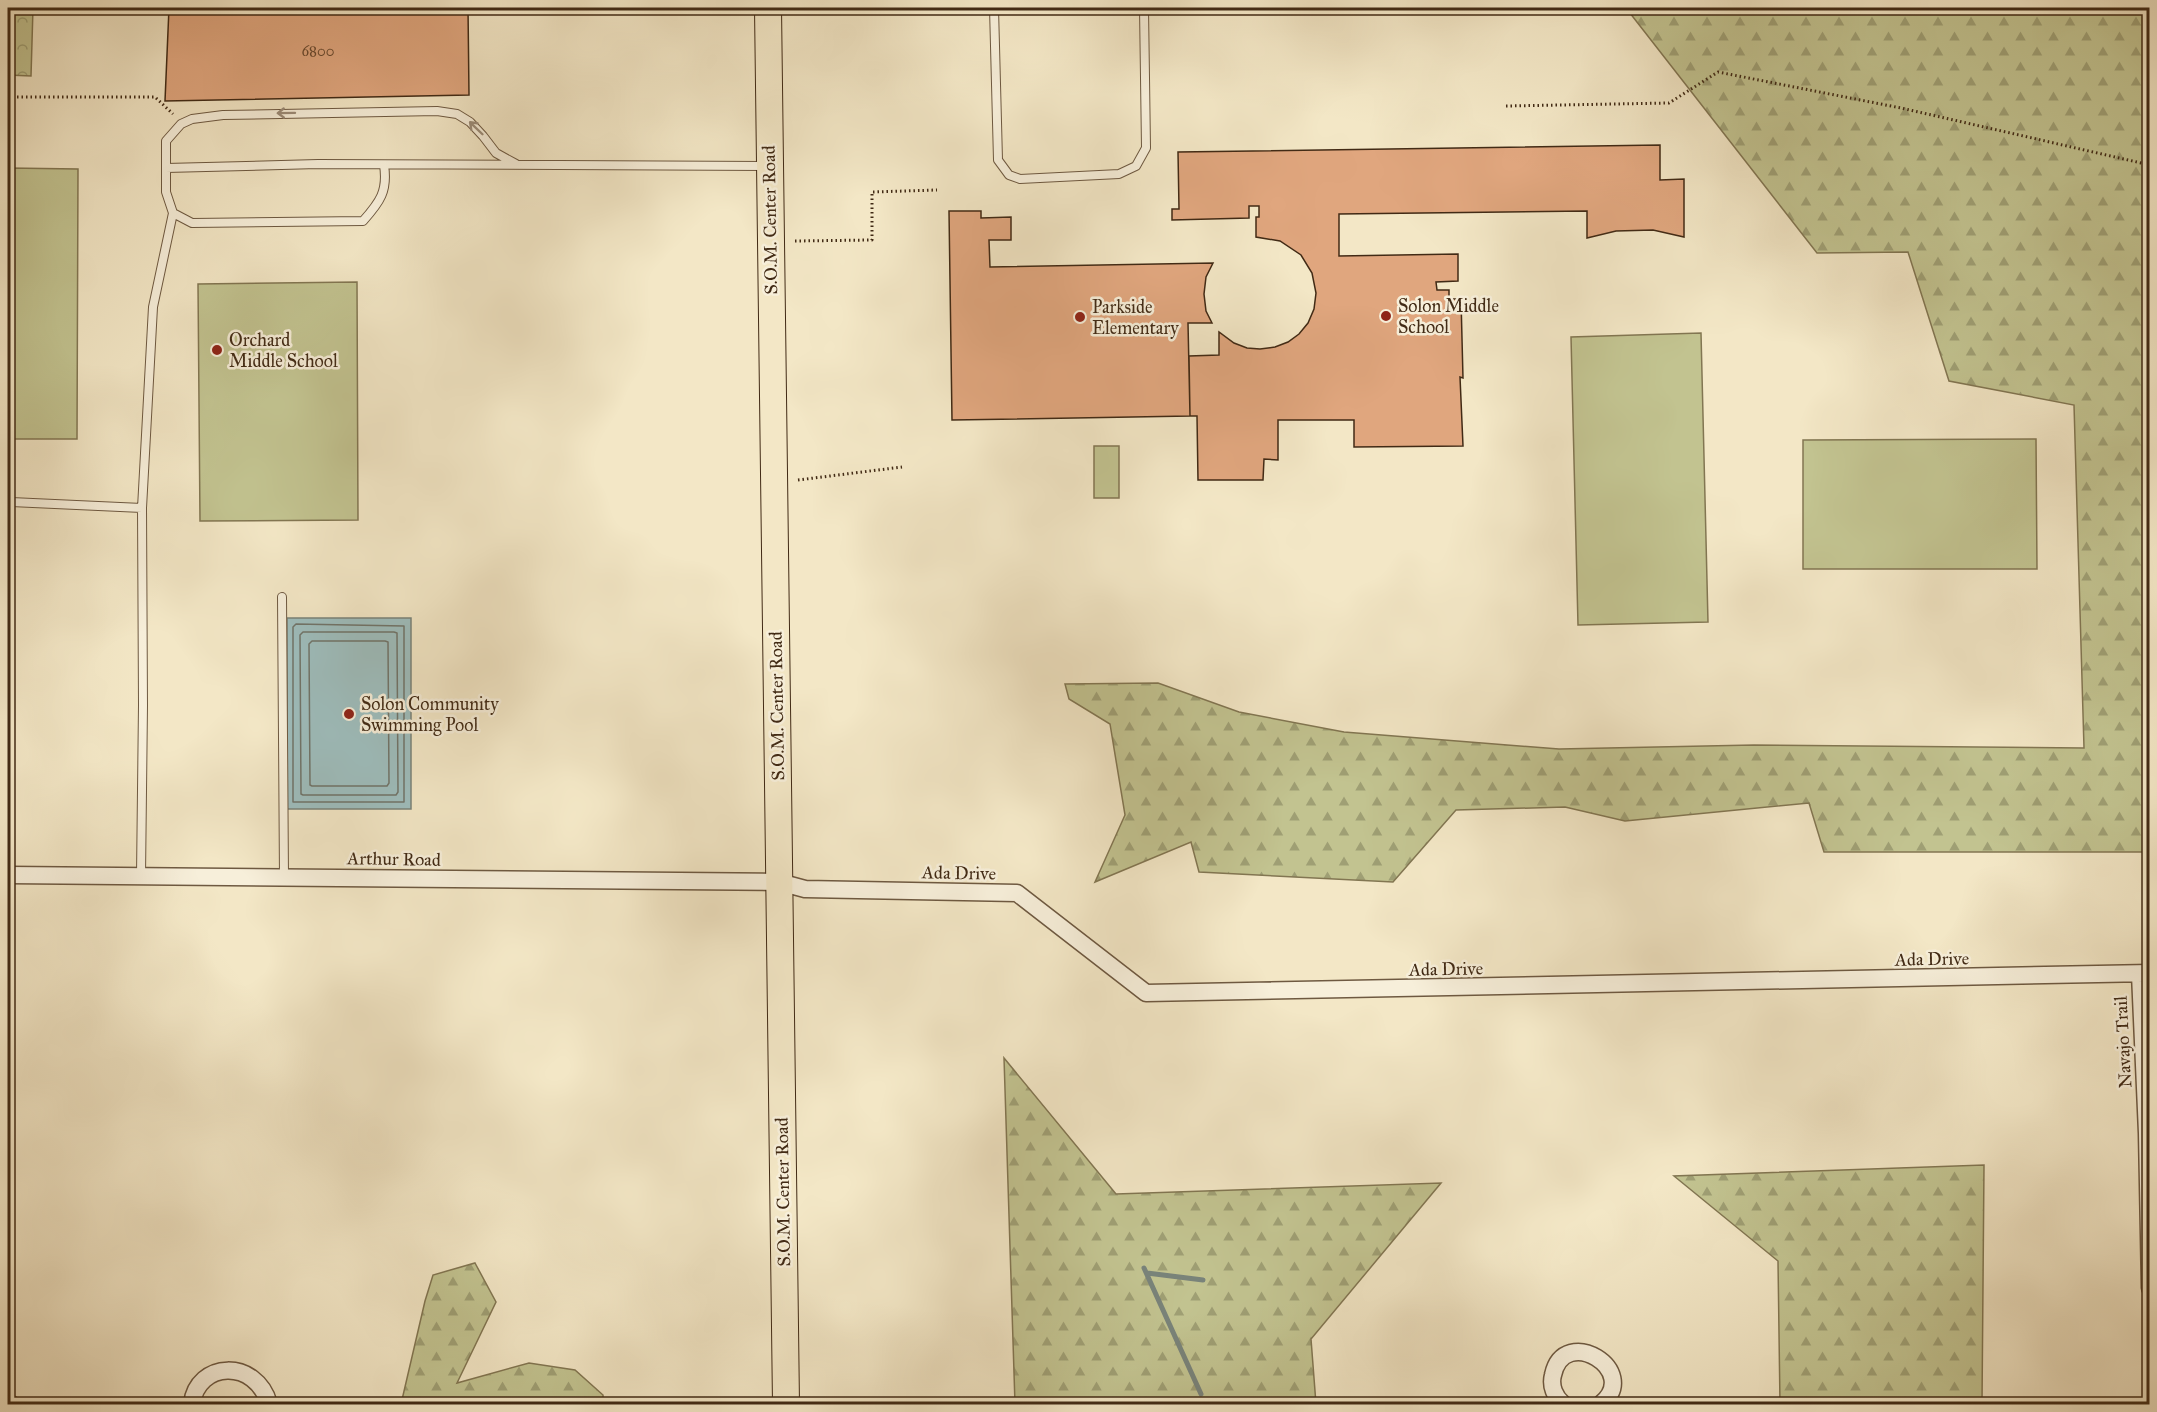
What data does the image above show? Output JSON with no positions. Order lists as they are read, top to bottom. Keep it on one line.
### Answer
{"streets":{"main road":["S.O.M. Center Road"],"street":["Arthur Road","Ada Drive","Navajo Trail"]},"crossings":[["S.O.M. Center Road","Arthur Road"],["S.O.M. Center Road","Ada Drive"],["Arthur Road","Ada Drive"],["Ada Drive","Navajo Trail"]],"places":["Solon Middle School","Parkside Elementary","Orchard Middle School","Solon Community Swimming Pool"],"house_numbers":["6800"]}
